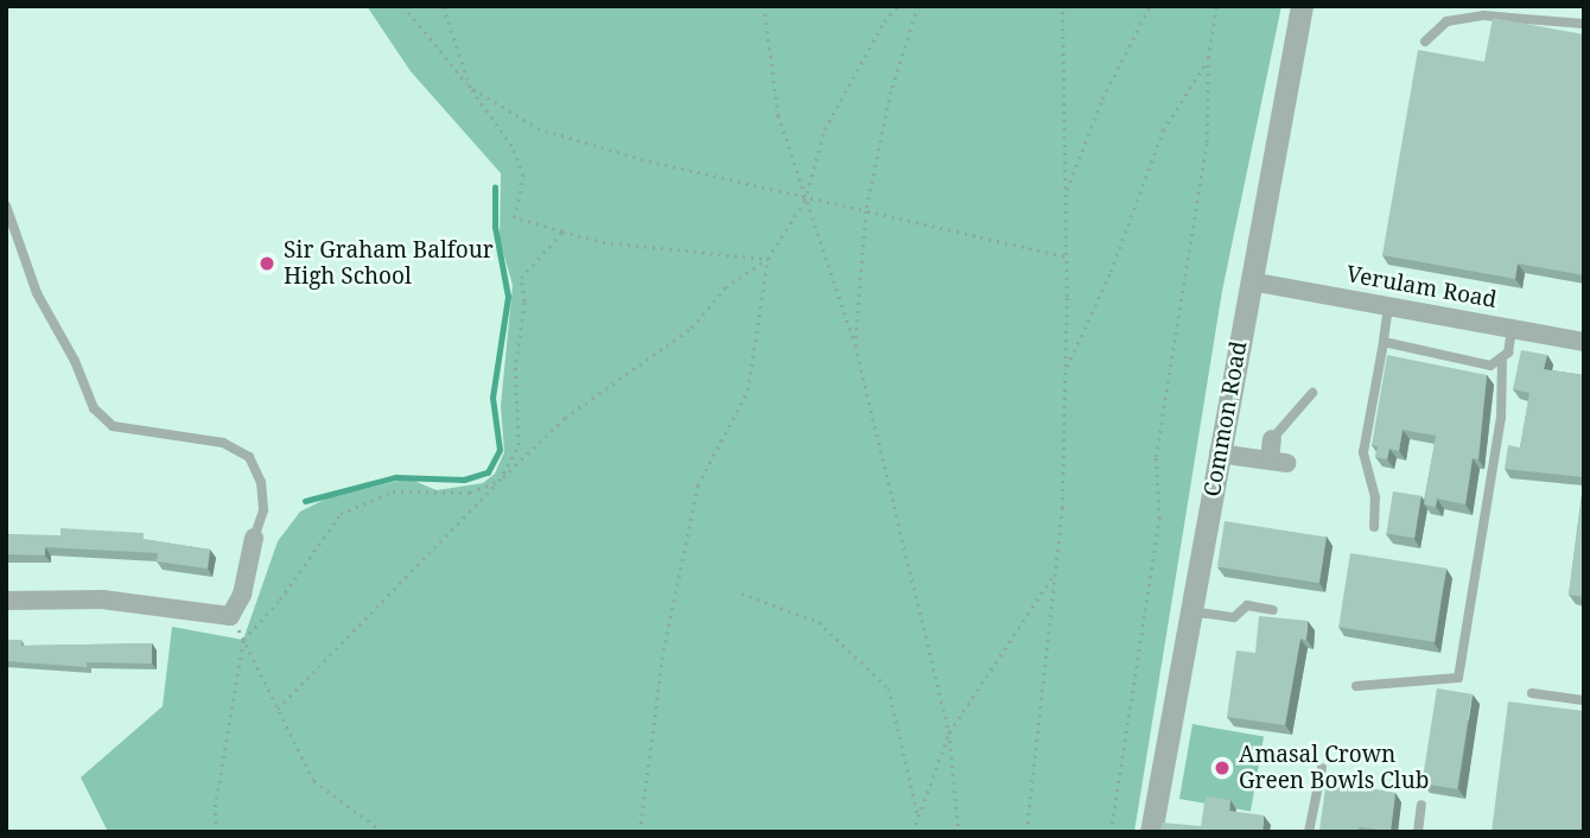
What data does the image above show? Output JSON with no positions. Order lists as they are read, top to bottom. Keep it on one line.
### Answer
{"streets":{"street":["Verulam Road","Common Road"]},"crossings":[["Verulam Road","Common Road"]],"places":["Sir Graham Balfour High School","Amasal Crown Green Bowls Club"]}
